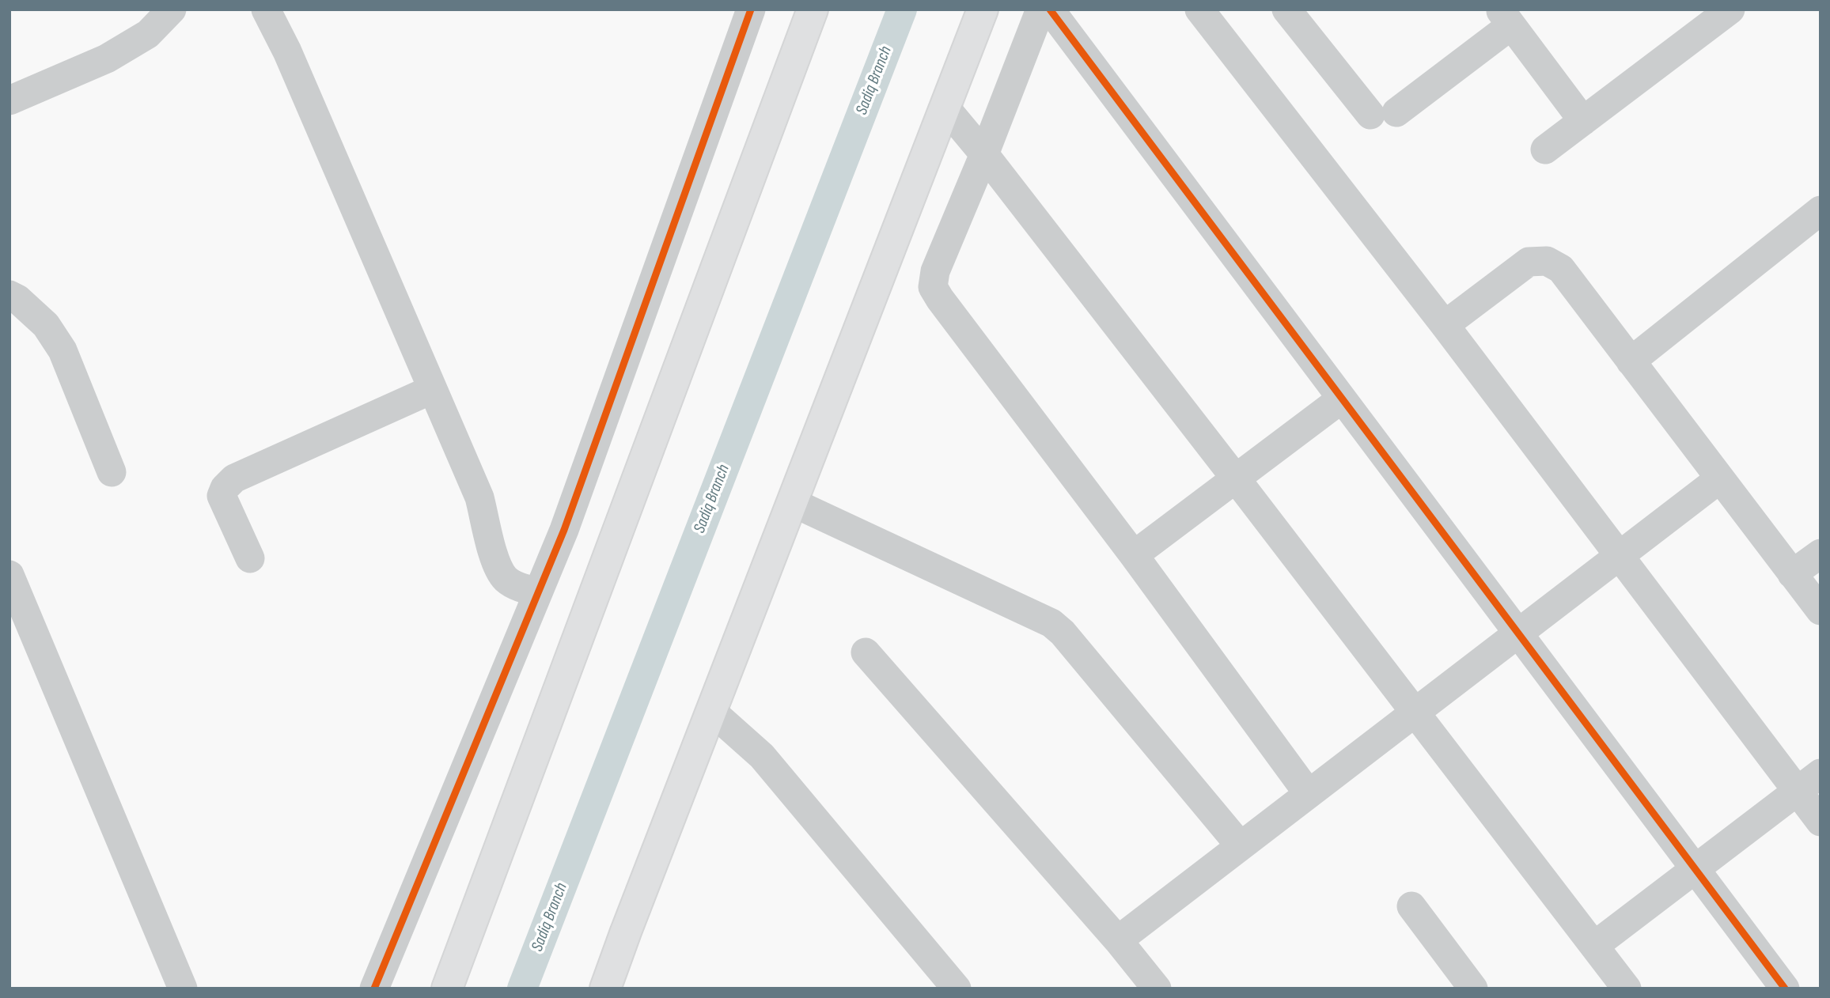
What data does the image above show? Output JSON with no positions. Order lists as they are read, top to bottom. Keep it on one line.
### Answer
{"water":["Sadiq Branch"]}
